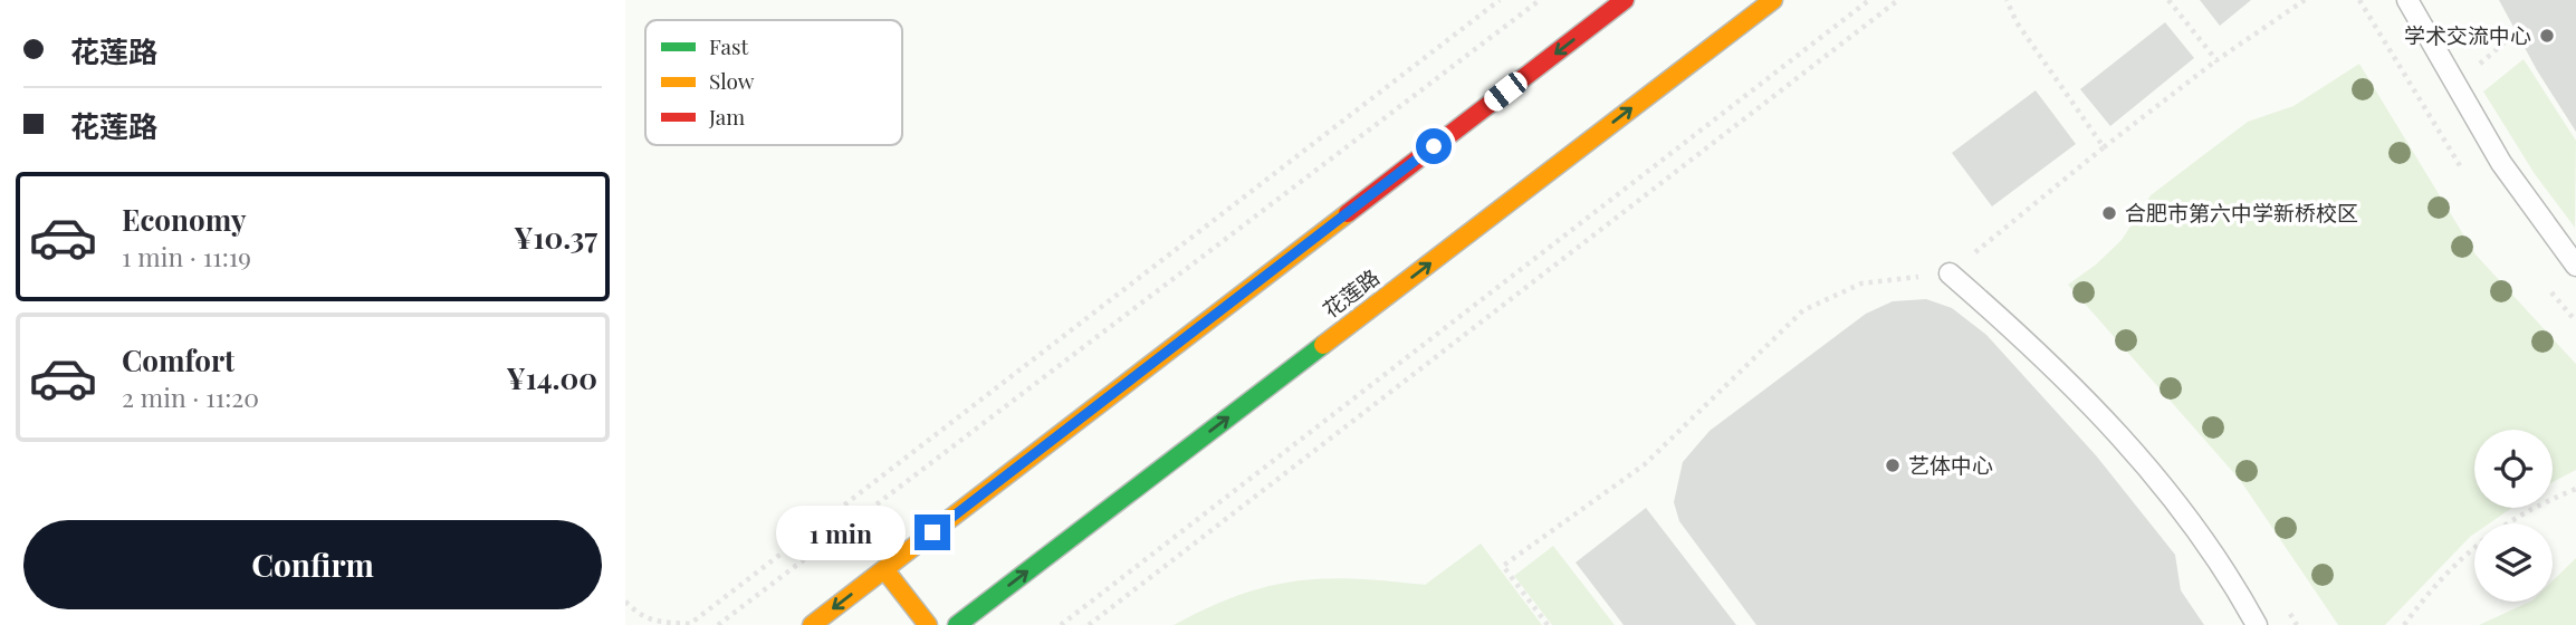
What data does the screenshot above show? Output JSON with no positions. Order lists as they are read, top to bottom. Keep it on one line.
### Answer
{"streets":{"main road":["花莲路"]},"places":["学术交流中心","合肥市第六中学新桥校区","艺体中心"],"legend":["Fast","Slow","Jam"],"page":{"banner":["花莲路","花莲路"],"list":[{"name":"Economy","note":"1 min · 11:19","value":"¥10.37"},{"name":"Comfort","note":"2 min · 11:20","value":"¥14.00"}],"buttons":"Confirm","bubble":"1 min"}}
